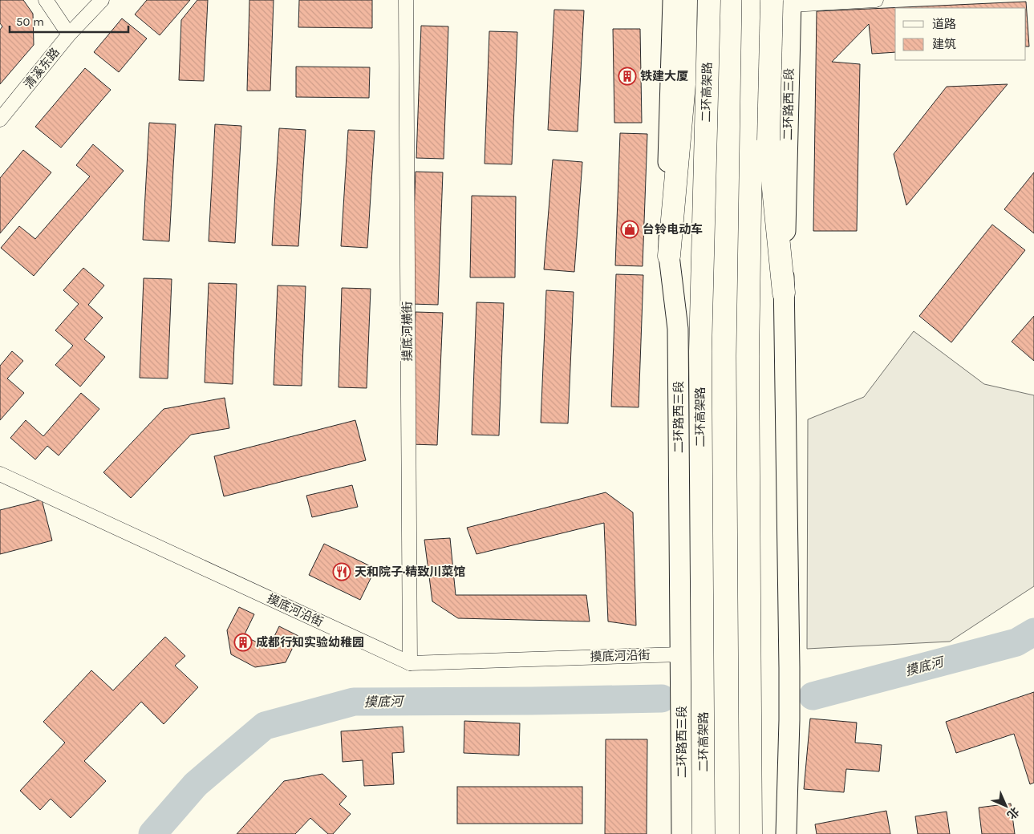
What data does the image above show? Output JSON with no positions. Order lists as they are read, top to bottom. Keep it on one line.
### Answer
{"streets":{"highway":["二环高架路"],"main road":["二环路西三段"],"street":["清溪东路","摸底河横街","摸底河沿街"]},"crossings":[["二环路西三段","摸底河沿街"],["摸底河横街","摸底河沿街"]],"water":["摸底河"],"places":{"building":["铁建大厦","成都行知实验幼稚园"],"shop":["台铃电动车"],"restaurant":["天和院子·精致川菜馆"]},"legend":["道路","建筑"],"scale_bar":"50 m","north":"bottom right"}
